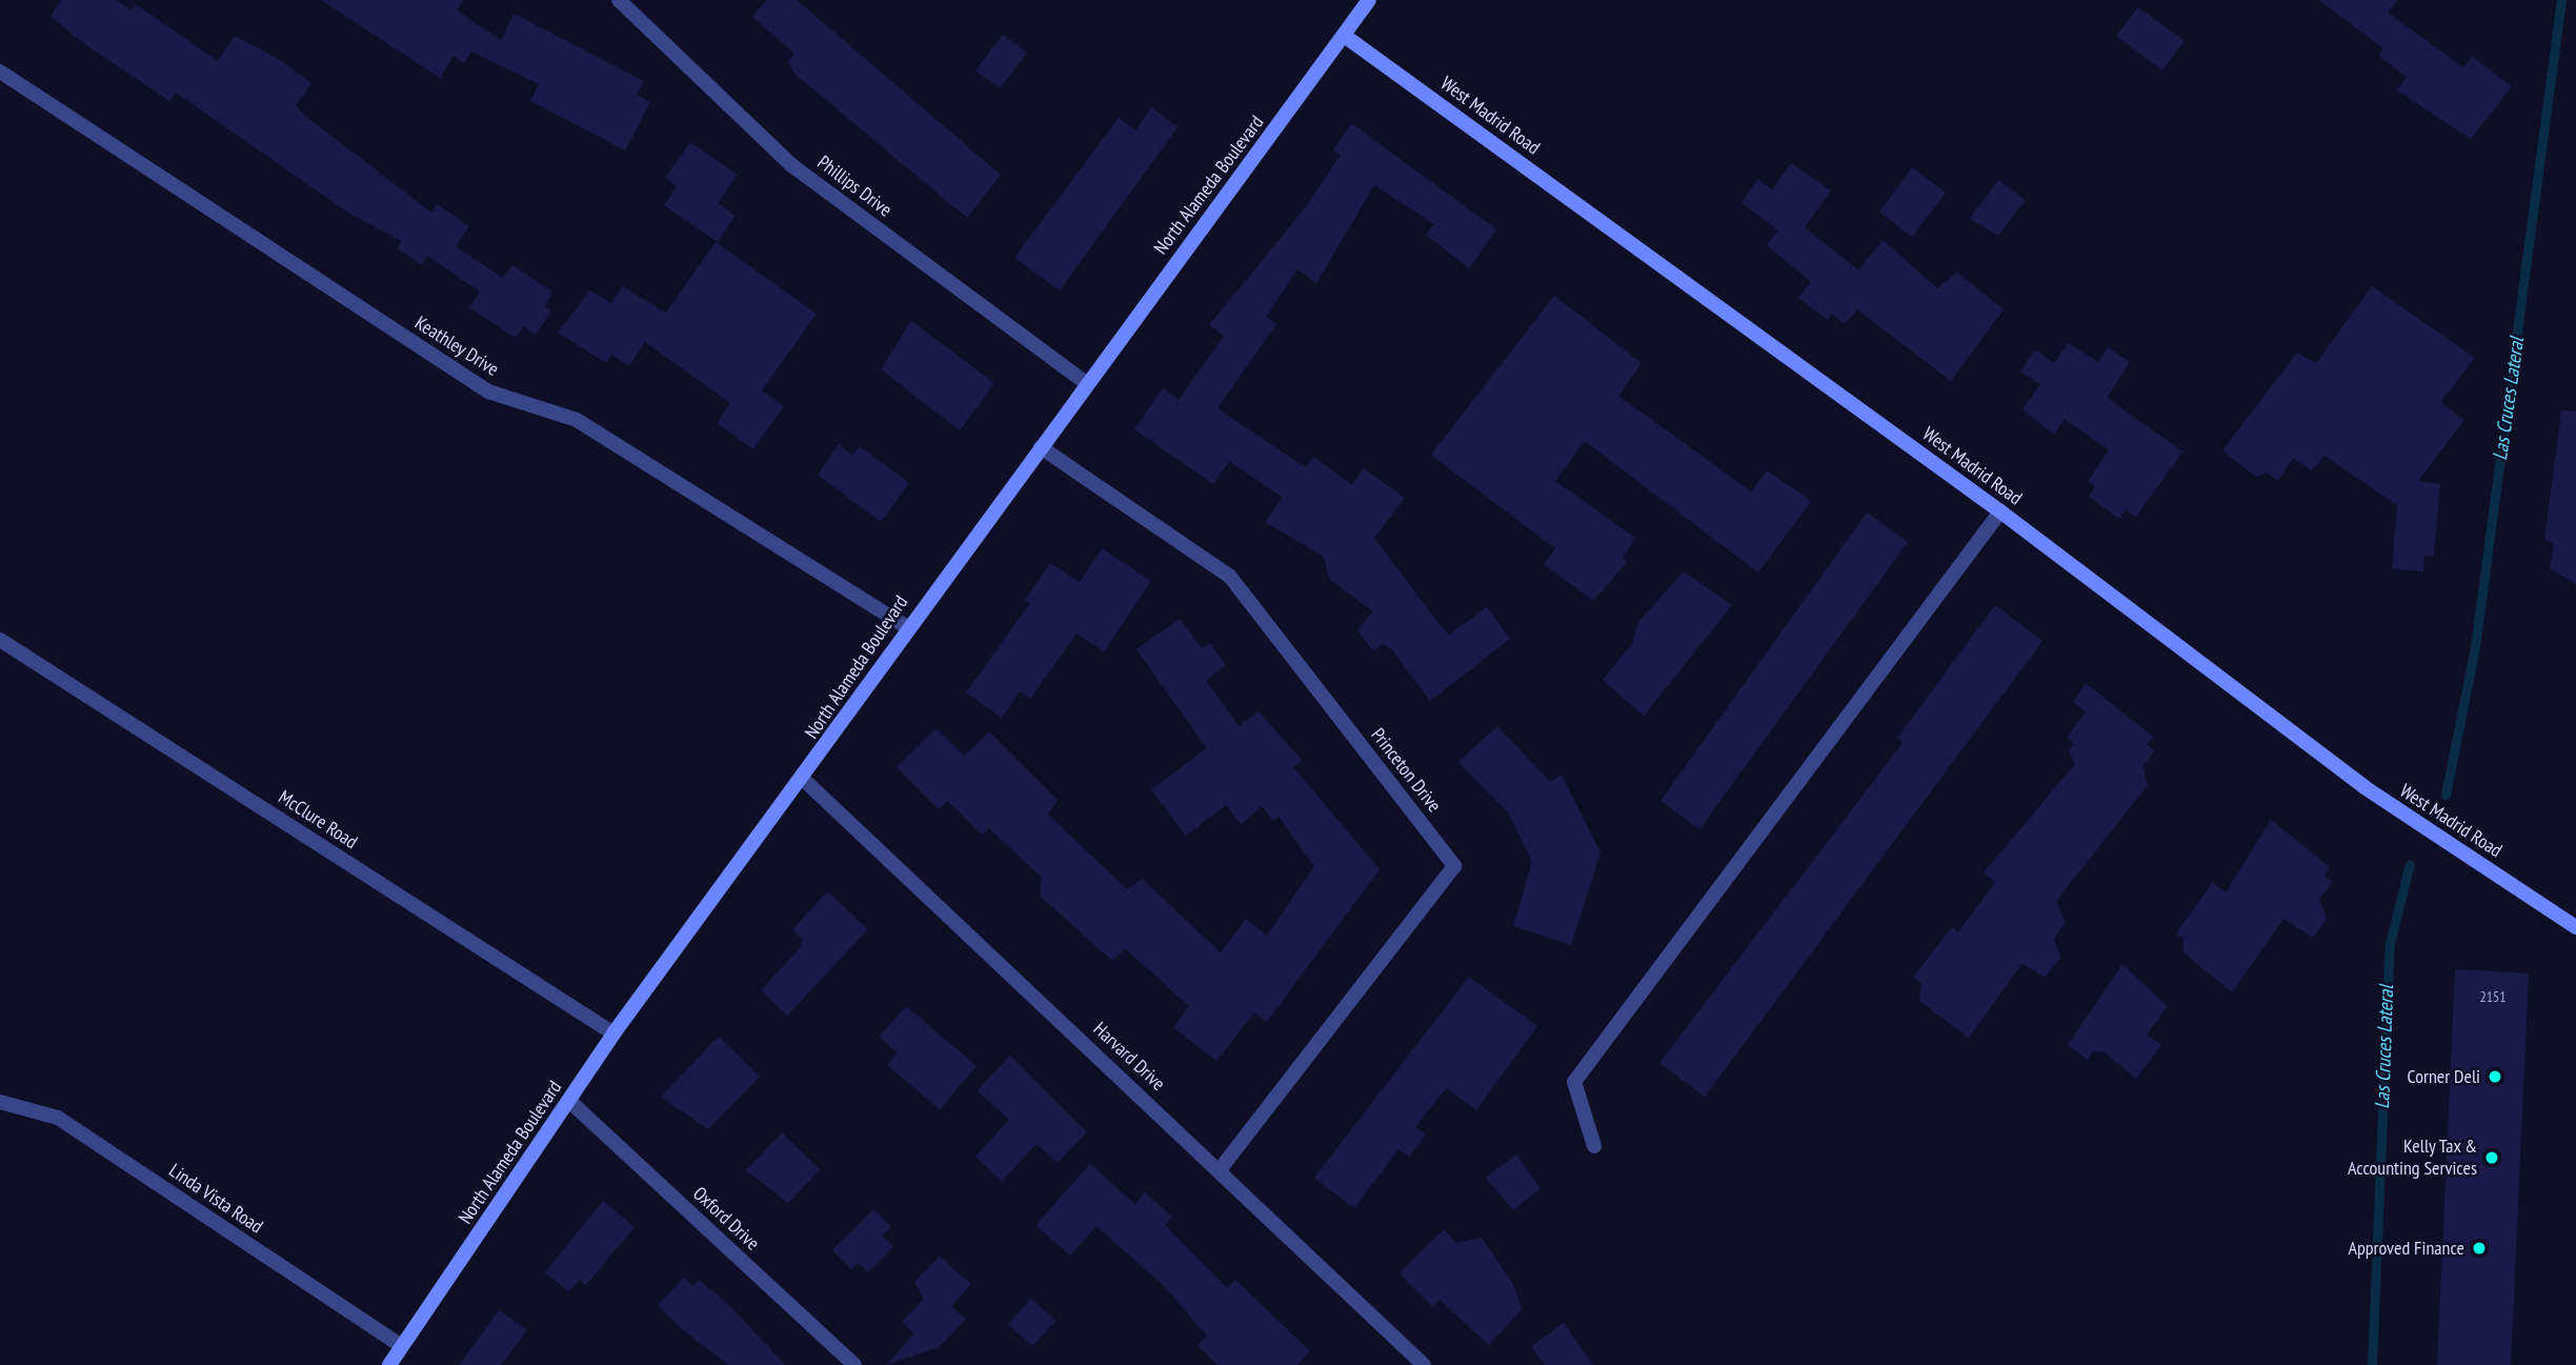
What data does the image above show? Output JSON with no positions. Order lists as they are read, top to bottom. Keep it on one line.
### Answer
{"streets":{"street":["West Madrid Road","North Alameda Boulevard","Phillips Drive","Keathley Drive","Princeton Drive","McClure Road","Harvard Drive","Linda Vista Road","Oxford Drive"]},"crossings":[["West Madrid Road","North Alameda Boulevard"],["North Alameda Boulevard","Phillips Drive"],["North Alameda Boulevard","Keathley Drive"],["North Alameda Boulevard","Princeton Drive"],["North Alameda Boulevard","McClure Road"],["North Alameda Boulevard","Harvard Drive"],["North Alameda Boulevard","Linda Vista Road"],["North Alameda Boulevard","Oxford Drive"],["Princeton Drive","Harvard Drive"]],"water":["Las Cruces Lateral"],"places":["Corner Deli","Kelly Tax & Accounting Services","Approved Finance"],"house_numbers":["2151"]}
